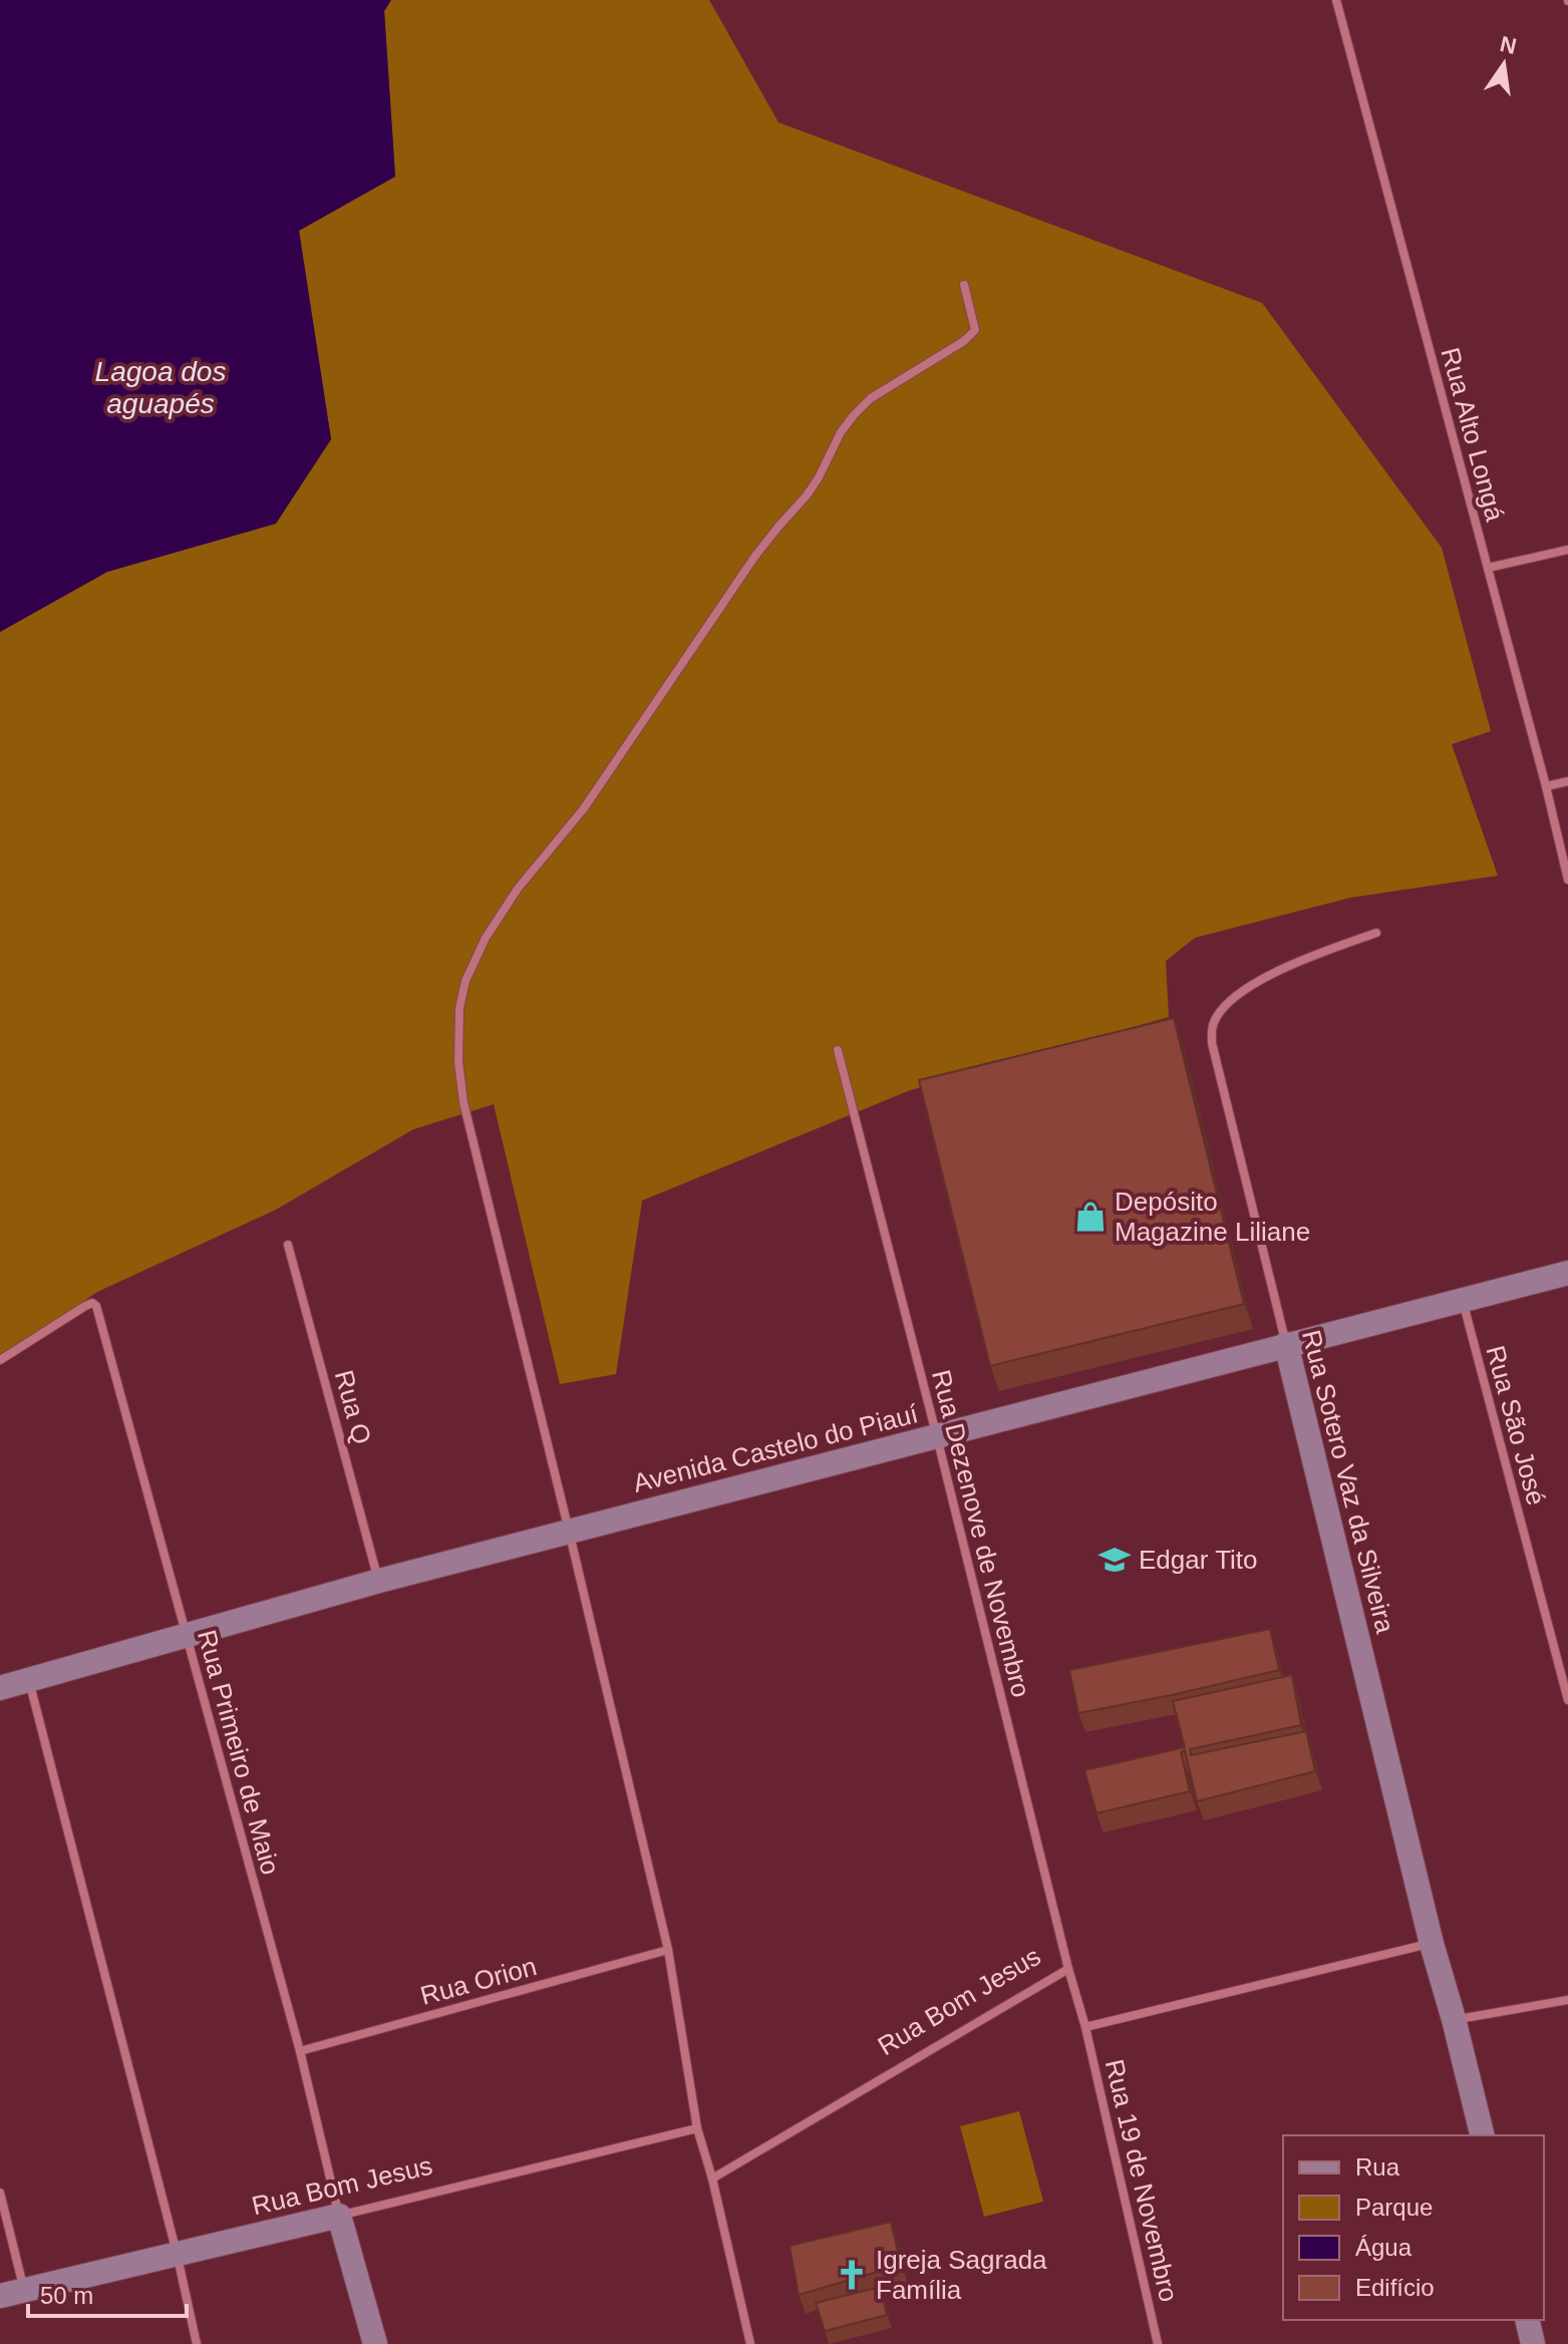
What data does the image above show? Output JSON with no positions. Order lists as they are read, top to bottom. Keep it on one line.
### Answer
{"streets":{"main road":["Avenida Castelo do Piauí","Rua Sotero Vaz da Silveira","Rua Bom Jesus"],"street":["Rua Alto Longá","Rua Q","Rua São José","Rua Dezenove de Novembro","Rua Primeiro de Maio","Rua Orion","Rua 19 de Novembro"]},"crossings":[["Rua Q","Avenida Castelo do Piauí"],["Rua São José","Avenida Castelo do Piauí"],["Avenida Castelo do Piauí","Rua Sotero Vaz da Silveira"],["Avenida Castelo do Piauí","Rua Dezenove de Novembro"],["Avenida Castelo do Piauí","Rua Primeiro de Maio"],["Rua Dezenove de Novembro","Rua Bom Jesus"],["Rua Dezenove de Novembro","Rua 19 de Novembro"],["Rua Primeiro de Maio","Rua Orion"],["Rua Primeiro de Maio","Rua Bom Jesus"]],"water":["Lagoa dos aguapés"],"places":{"shop":["Depósito Magazine Liliane"],"school or university":["Edgar Tito"],"church":["Igreja Sagrada Família"]},"legend":["Rua","Parque","Água","Edifício"],"scale_bar":"50 m","north":"top"}
